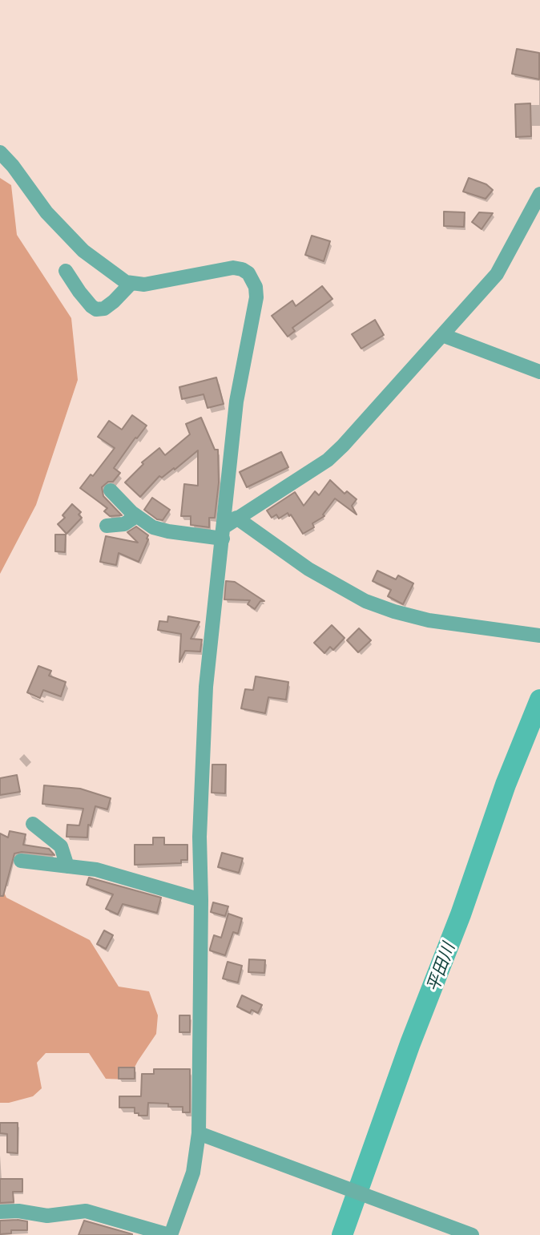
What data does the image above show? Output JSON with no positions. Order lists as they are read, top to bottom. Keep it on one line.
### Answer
{"water":["平田川"]}
